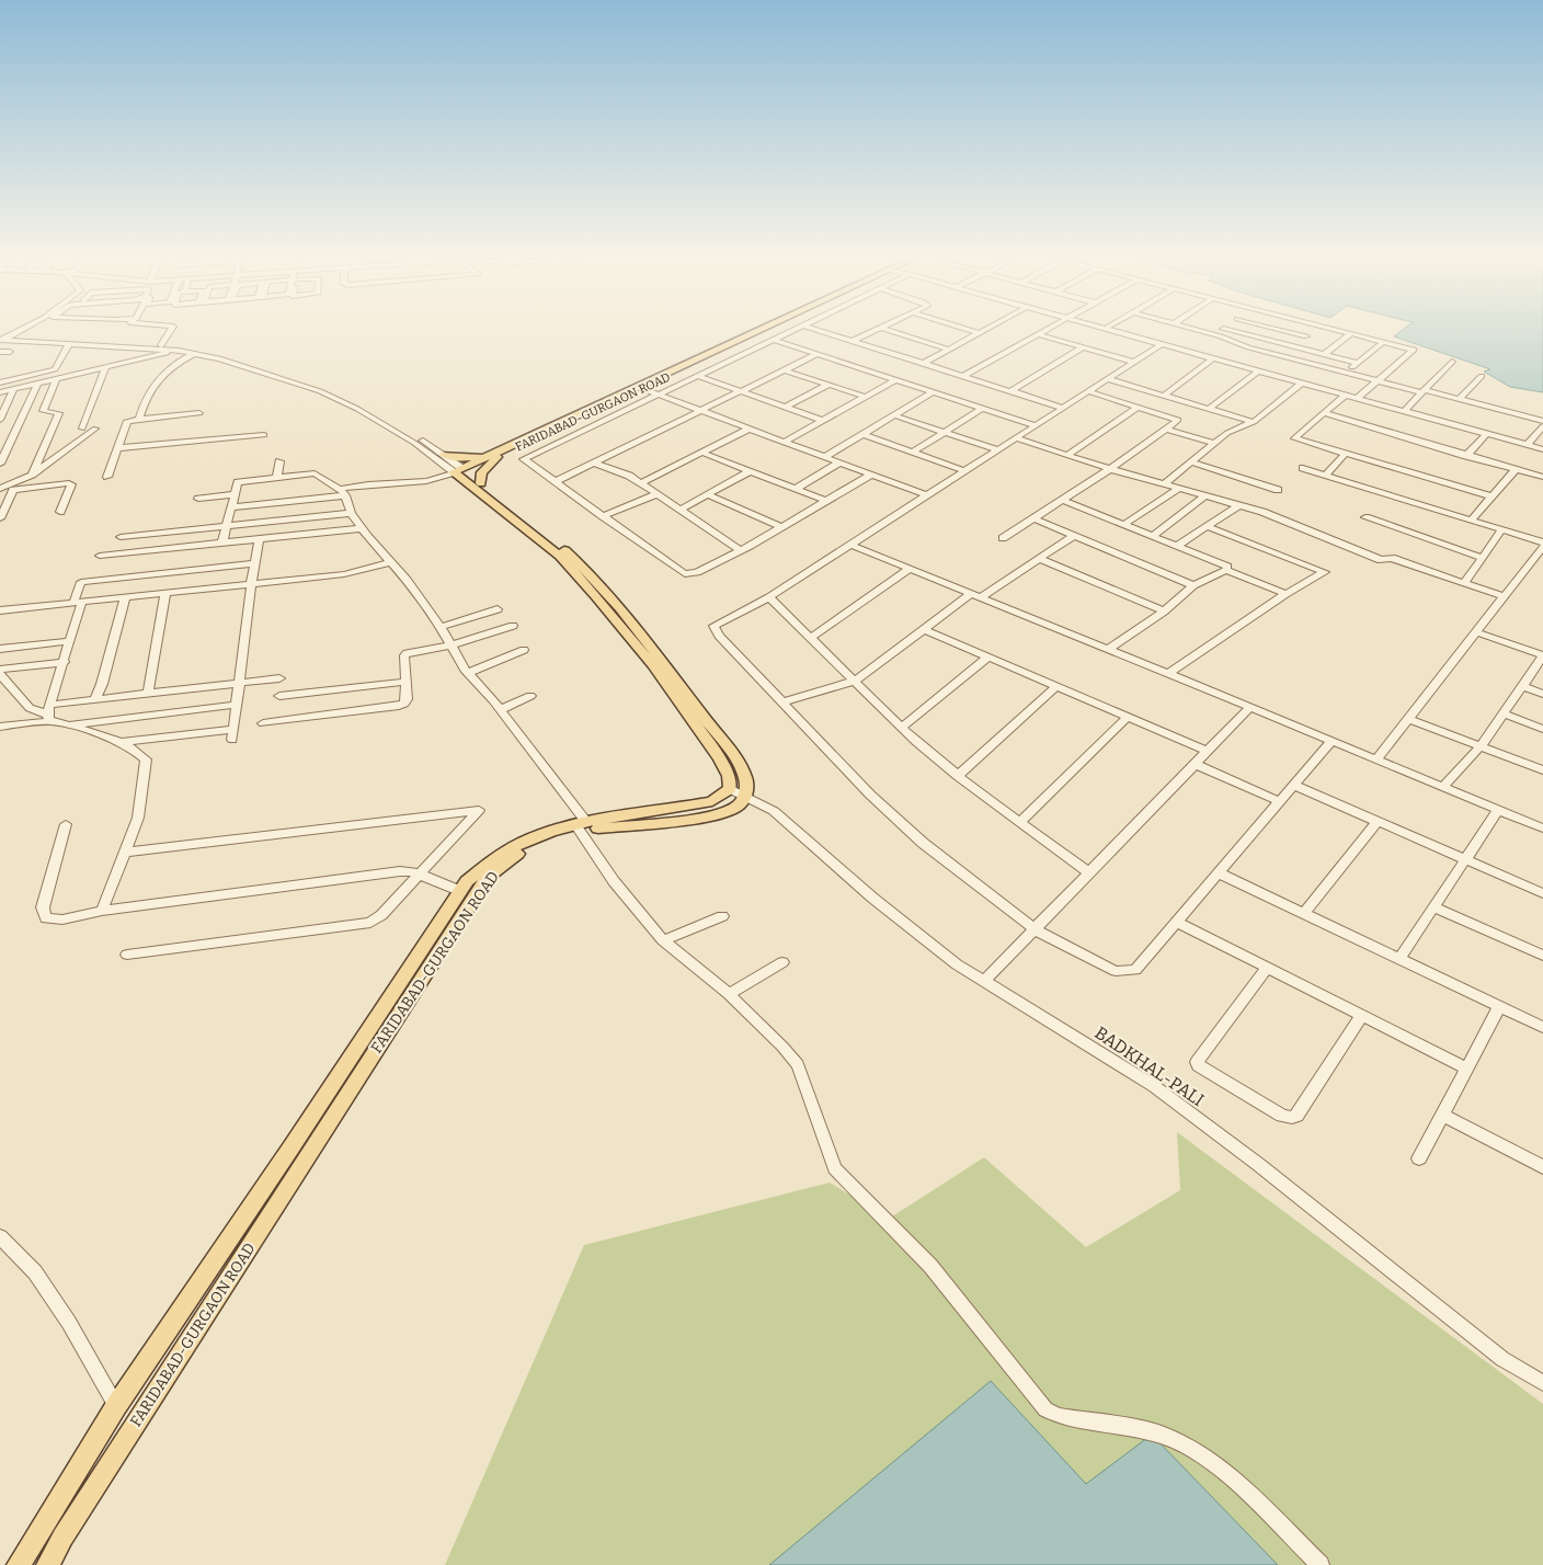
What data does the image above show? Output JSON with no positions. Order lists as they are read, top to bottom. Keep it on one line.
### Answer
{"streets":{"main road":["FARIDABAD-GURGAON ROAD"],"street":["BADKHAL-PALI"]},"crossings":[["FARIDABAD-GURGAON ROAD","BADKHAL-PALI"]]}
